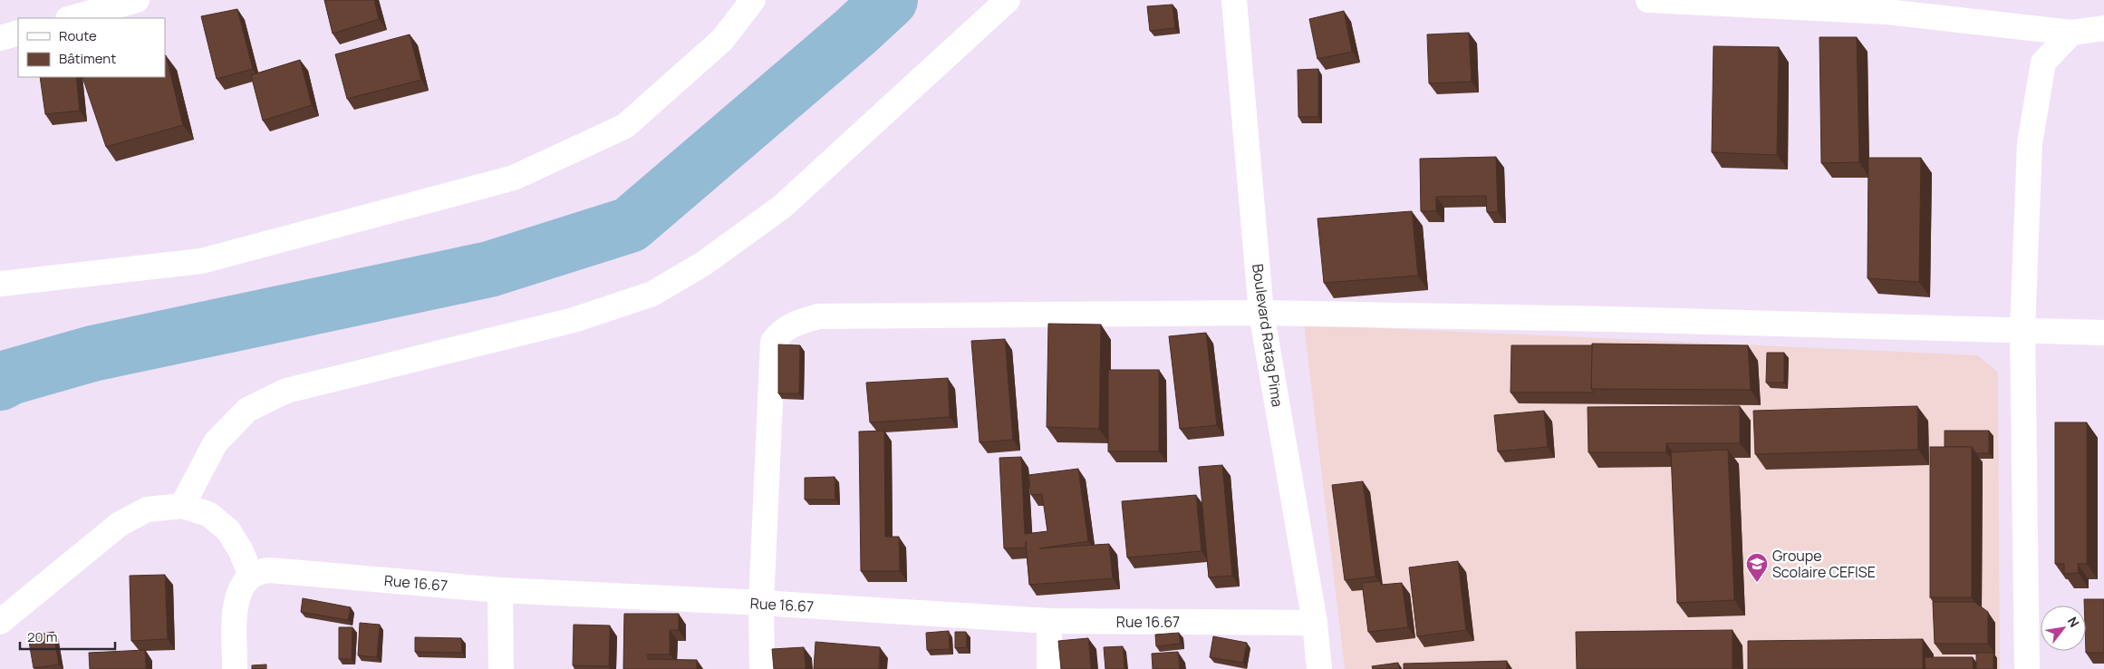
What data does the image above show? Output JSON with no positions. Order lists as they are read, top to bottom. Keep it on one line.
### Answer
{"streets":{"street":["Boulevard Ratag Pima","Rue 16.67"]},"crossings":[["Boulevard Ratag Pima","Rue 16.67"]],"places":{"school or university":["Groupe Scolaire CEFISE"]},"legend":["Route","Bâtiment"],"scale_bar":"20 m","north":"top right"}
